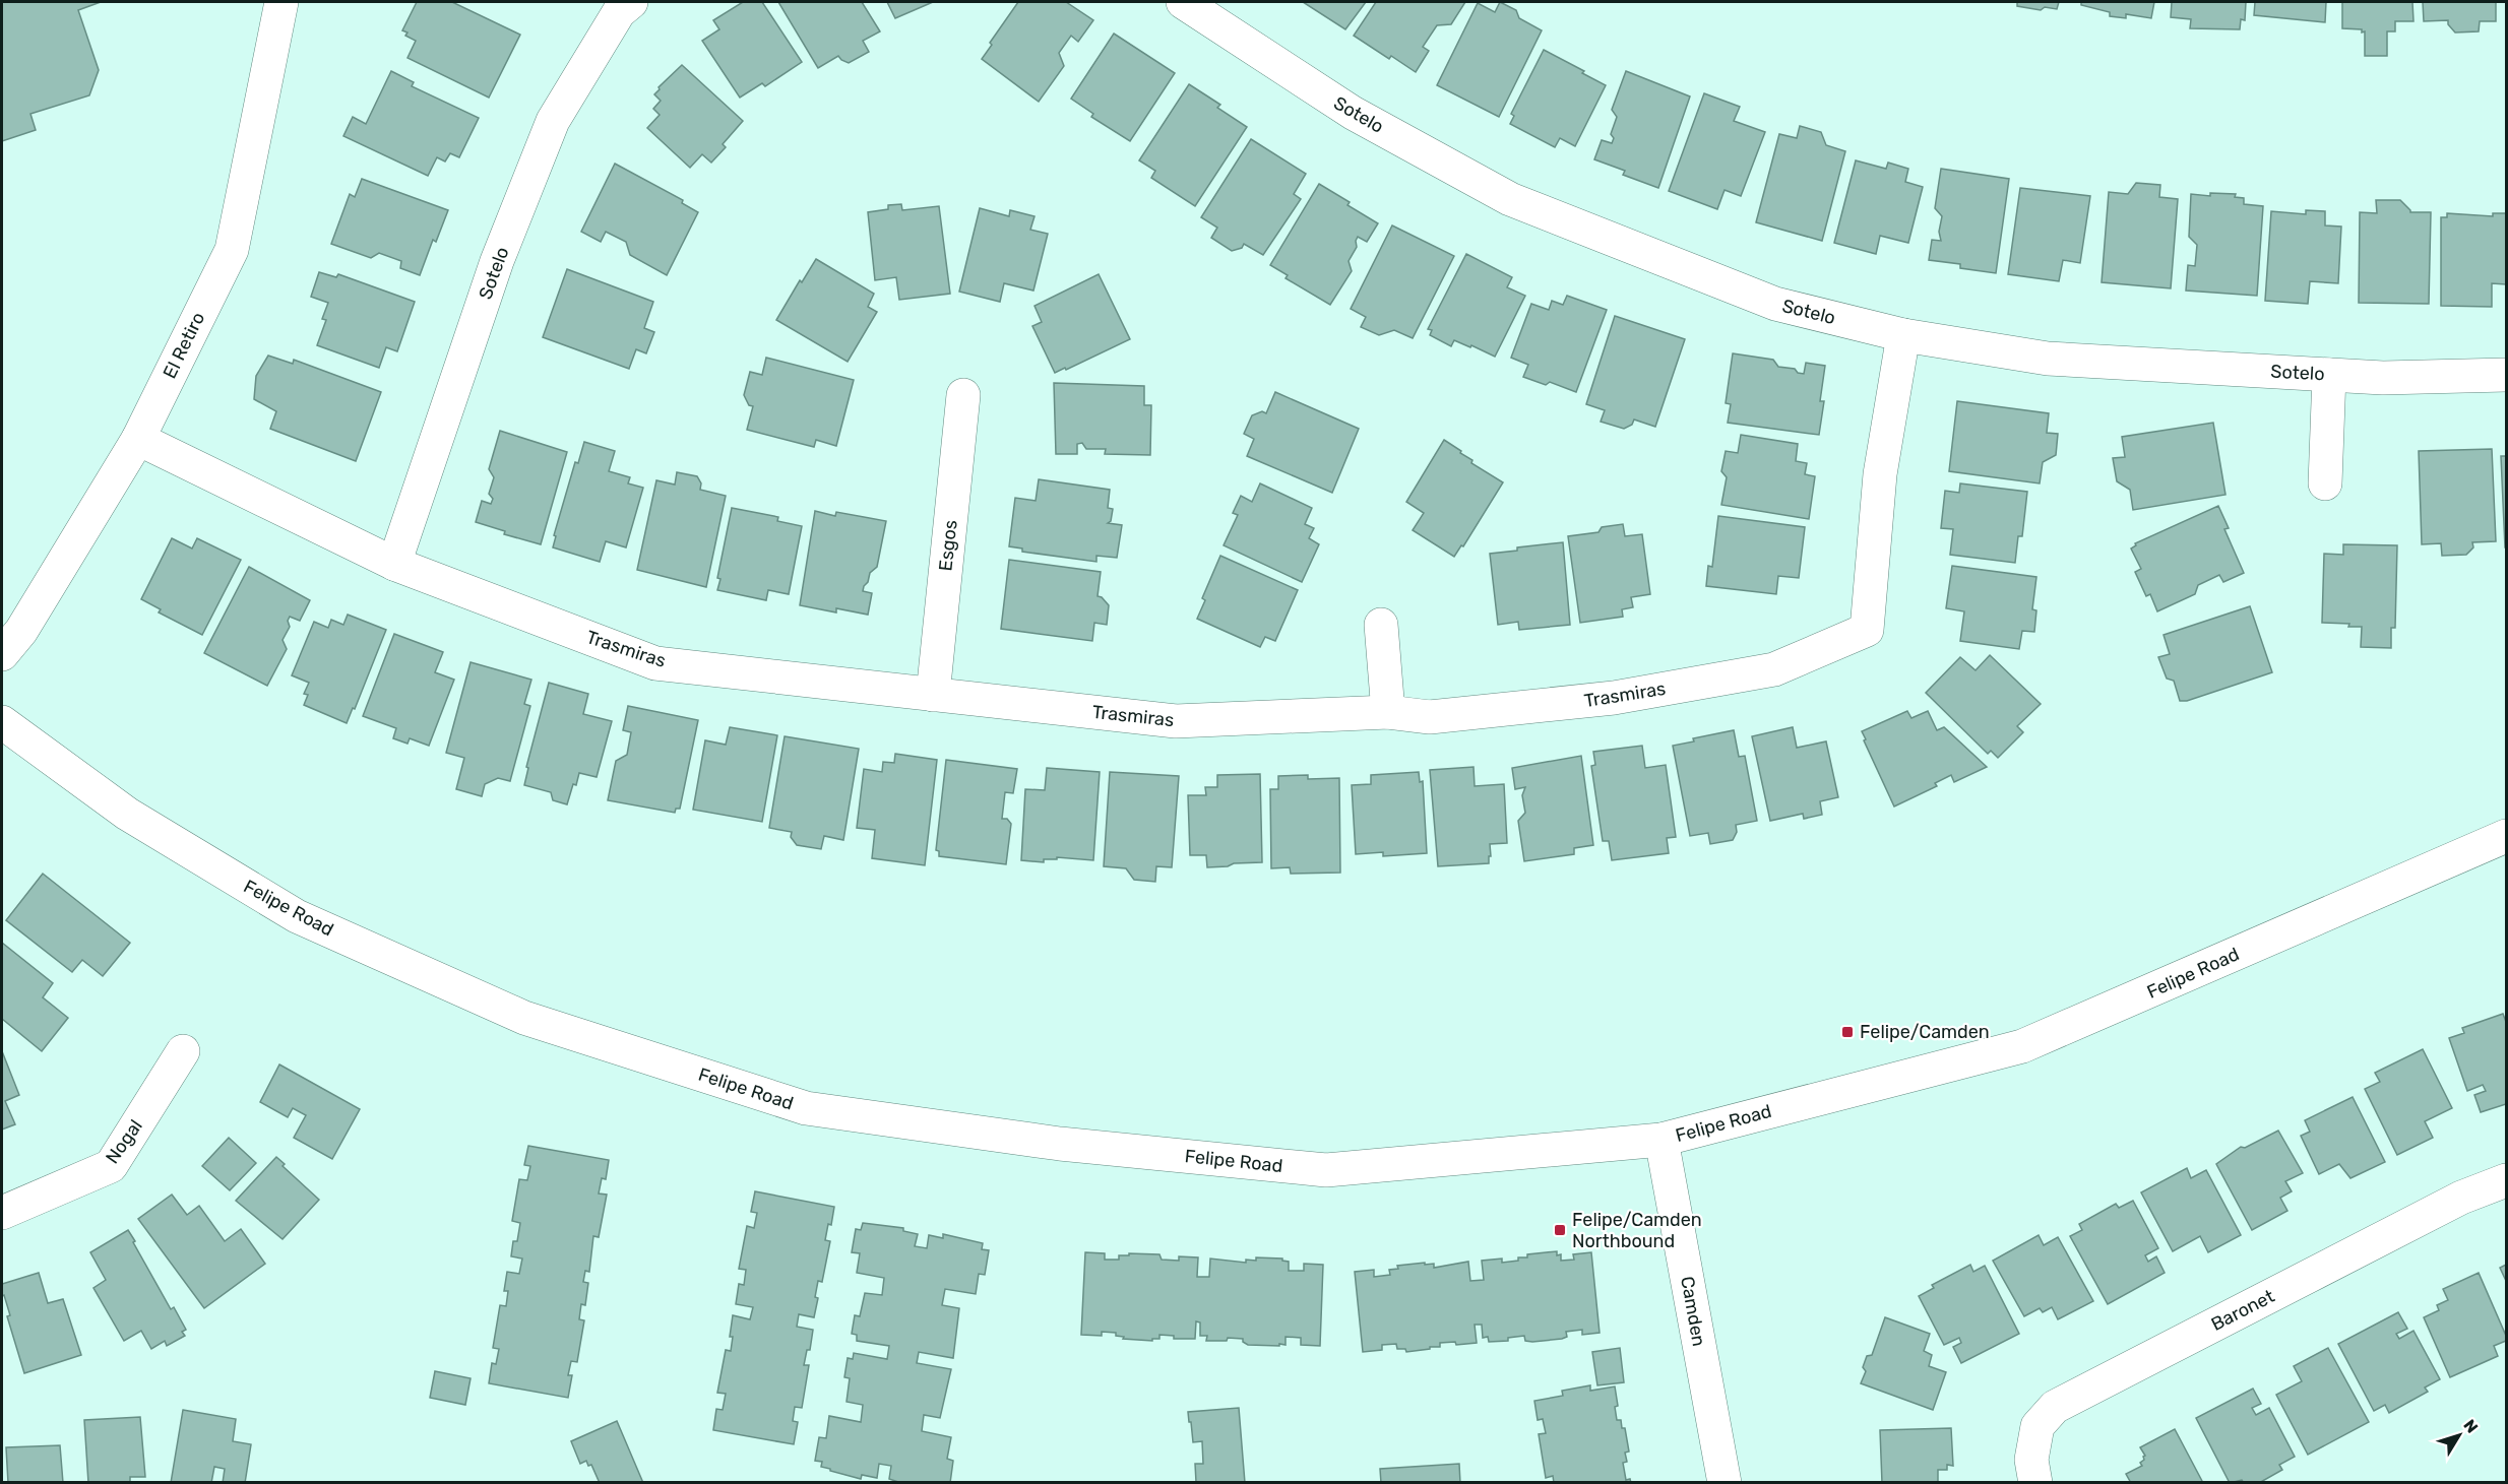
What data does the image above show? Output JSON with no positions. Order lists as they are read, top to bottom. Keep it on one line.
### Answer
{"streets":{"street":["Sotelo","El Retiro","Esgos","Trasmiras","Felipe Road","Nogal","Baronet","Camden"]},"crossings":[["Sotelo","Trasmiras"],["El Retiro","Trasmiras"],["Esgos","Trasmiras"],["Felipe Road","Camden"]],"places":{"transit":["Felipe/Camden","Felipe/Camden Northbound"]},"north":"top right"}
